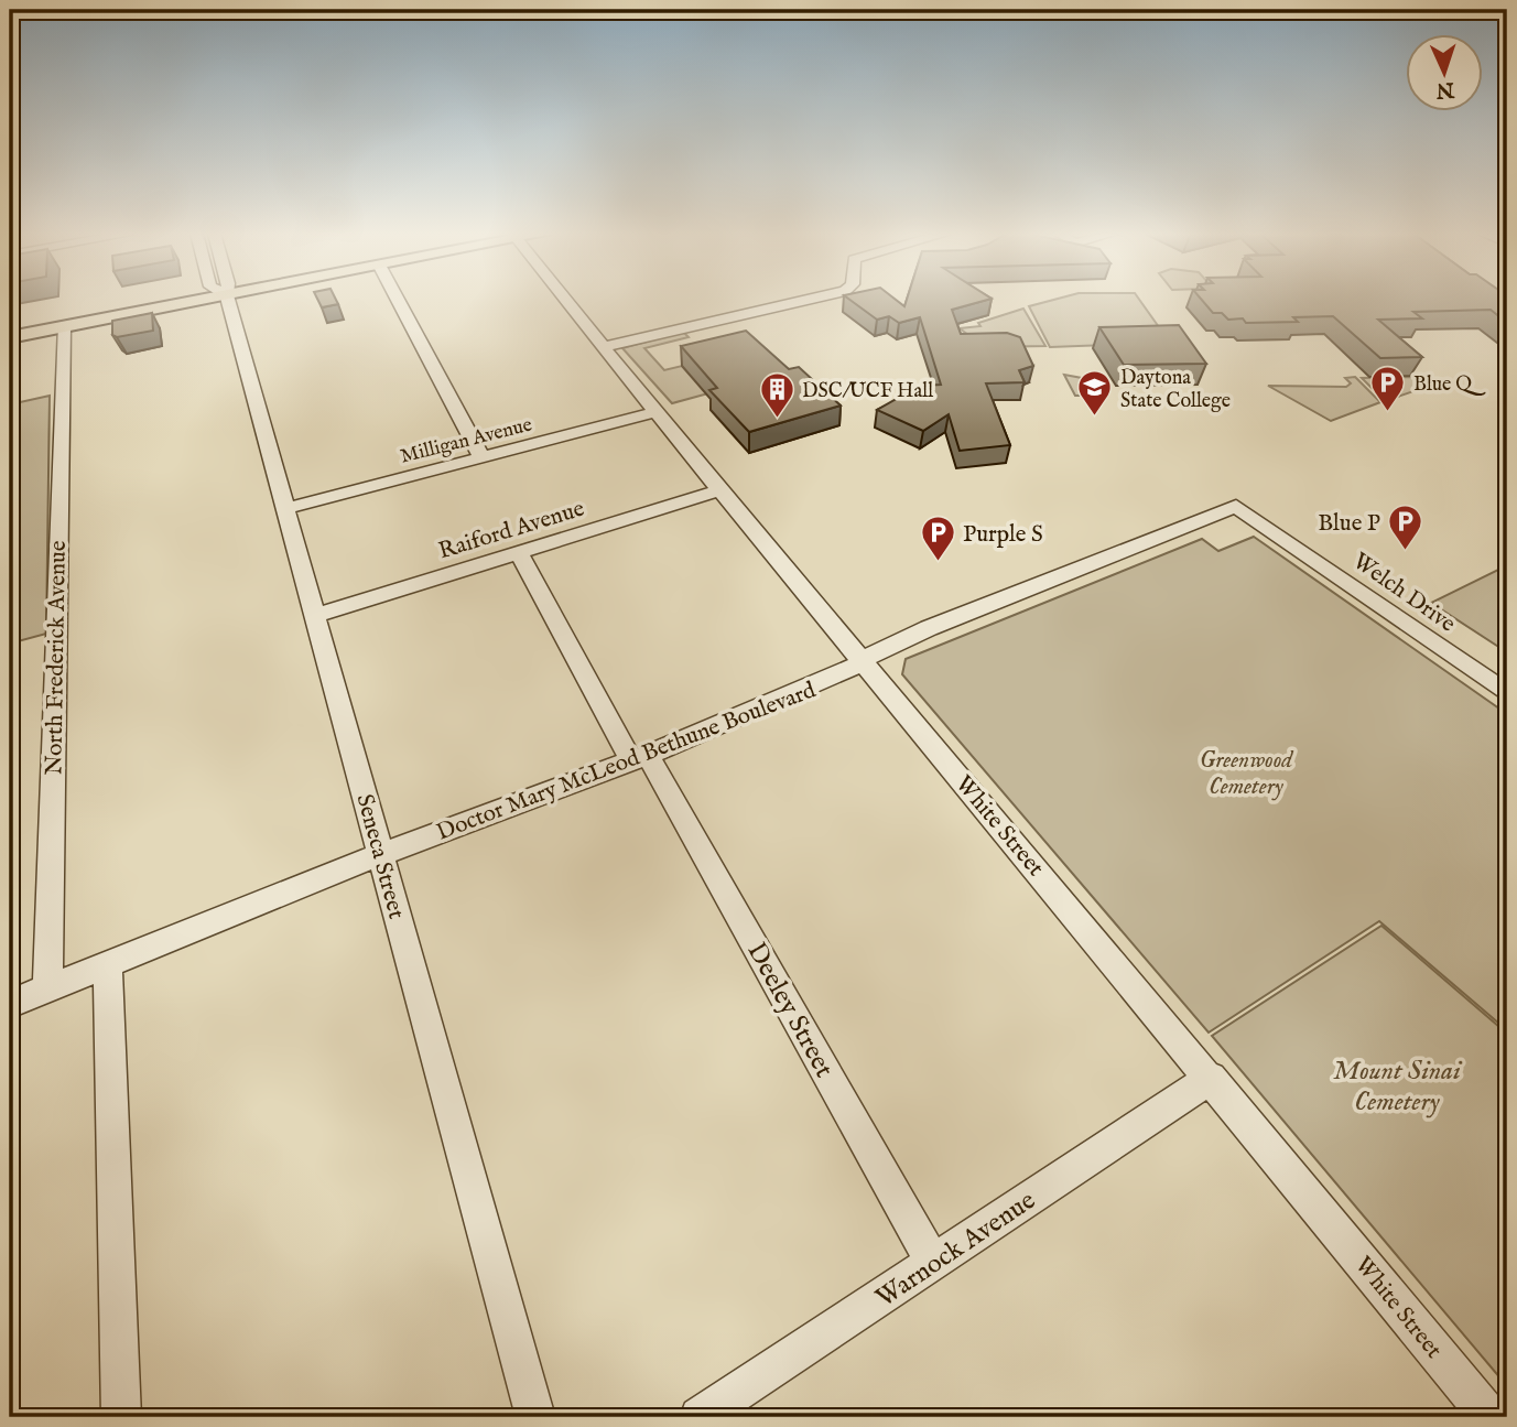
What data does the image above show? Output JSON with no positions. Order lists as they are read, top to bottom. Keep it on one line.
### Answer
{"streets":{"street":["Milligan Avenue","Raiford Avenue","Welch Drive","North Frederick Avenue","Doctor Mary McLeod Bethune Boulevard","White Street","Seneca Street","Deeley Street","Warnock Avenue"]},"crossings":[["Milligan Avenue","White Street"],["Milligan Avenue","Seneca Street"],["Raiford Avenue","White Street"],["Raiford Avenue","Seneca Street"],["Raiford Avenue","Deeley Street"],["Welch Drive","Doctor Mary McLeod Bethune Boulevard"],["North Frederick Avenue","Doctor Mary McLeod Bethune Boulevard"],["Doctor Mary McLeod Bethune Boulevard","White Street"],["Doctor Mary McLeod Bethune Boulevard","Seneca Street"],["Doctor Mary McLeod Bethune Boulevard","Deeley Street"],["White Street","Warnock Avenue"],["Deeley Street","Warnock Avenue"]],"parks":["Greenwood Cemetery","Mount Sinai Cemetery"],"places":{"parking":["Blue Q","Blue P","Purple S"],"school or university":["Daytona State College"],"building":["DSC/UCF Hall"]},"north":"bottom"}
